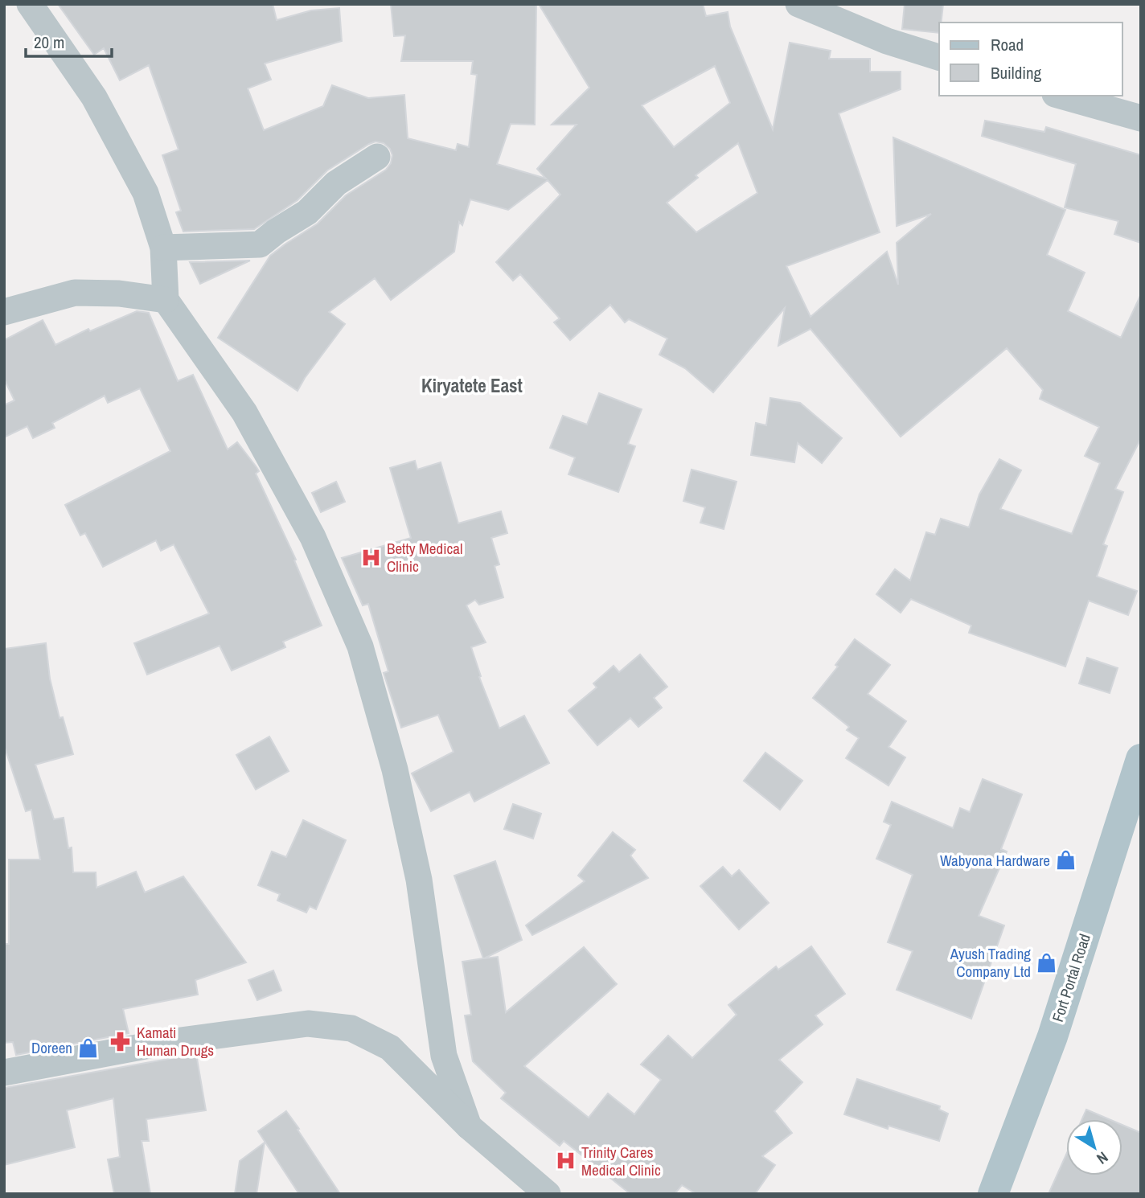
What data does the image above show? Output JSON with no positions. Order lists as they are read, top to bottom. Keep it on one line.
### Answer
{"streets":{"main road":["Fort Portal Road"]},"districts":["Kiryatete East"],"places":{"hospital":["Betty Medical Clinic","Trinity Cares Medical Clinic"],"shop":["Wabyona Hardware","Ayush Trading Company Ltd","Doreen"],"pharmacy":["Kamati Human Drugs"]},"legend":["Road","Building"],"scale_bar":"20 m","north":"bottom right"}
